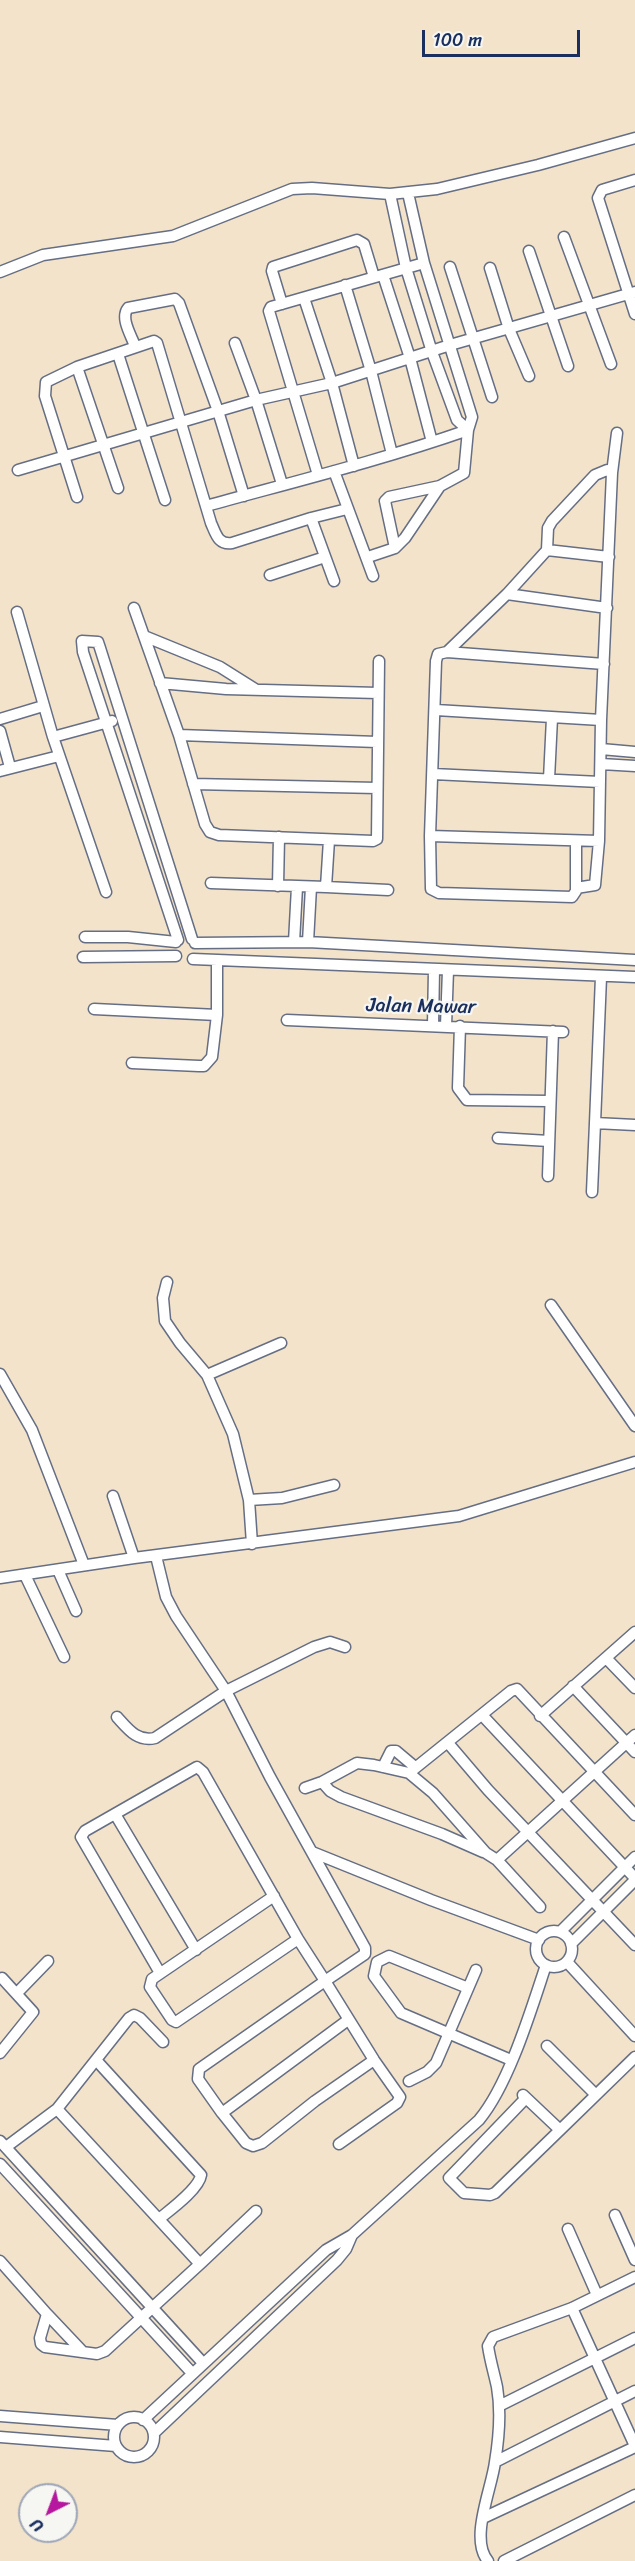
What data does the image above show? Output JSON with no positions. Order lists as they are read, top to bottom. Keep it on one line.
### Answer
{"streets":{"street":["Jalan Mawar"]},"scale_bar":"100 m","north":"bottom left"}
